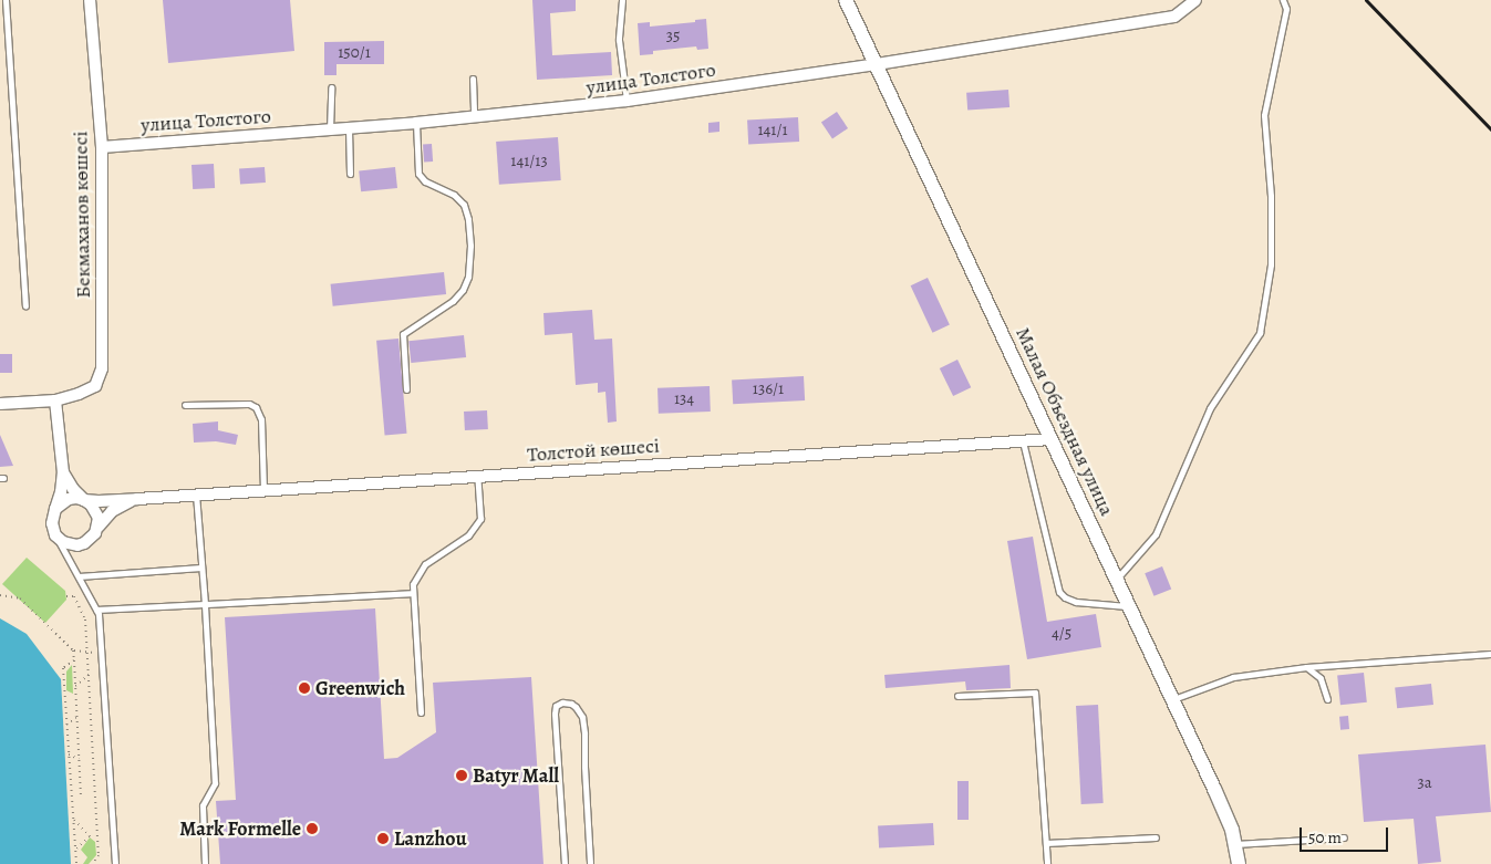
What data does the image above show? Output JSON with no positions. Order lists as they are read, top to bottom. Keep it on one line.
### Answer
{"streets":{"street":["улица Толстого","Бекмаханов көшесі","Малая Объездная улица","Толстой көшесі"]},"crossings":[["улица Толстого","Бекмаханов көшесі"],["улица Толстого","Малая Объездная улица"],["Малая Объездная улица","Толстой көшесі"]],"places":["Greenwich","Batyr Mall","Mark Formelle","Lanzhou"],"house_numbers":["35","150/1","141/1","141/13","136/1","134","4/5","3а"],"scale_bar":"50 m"}
